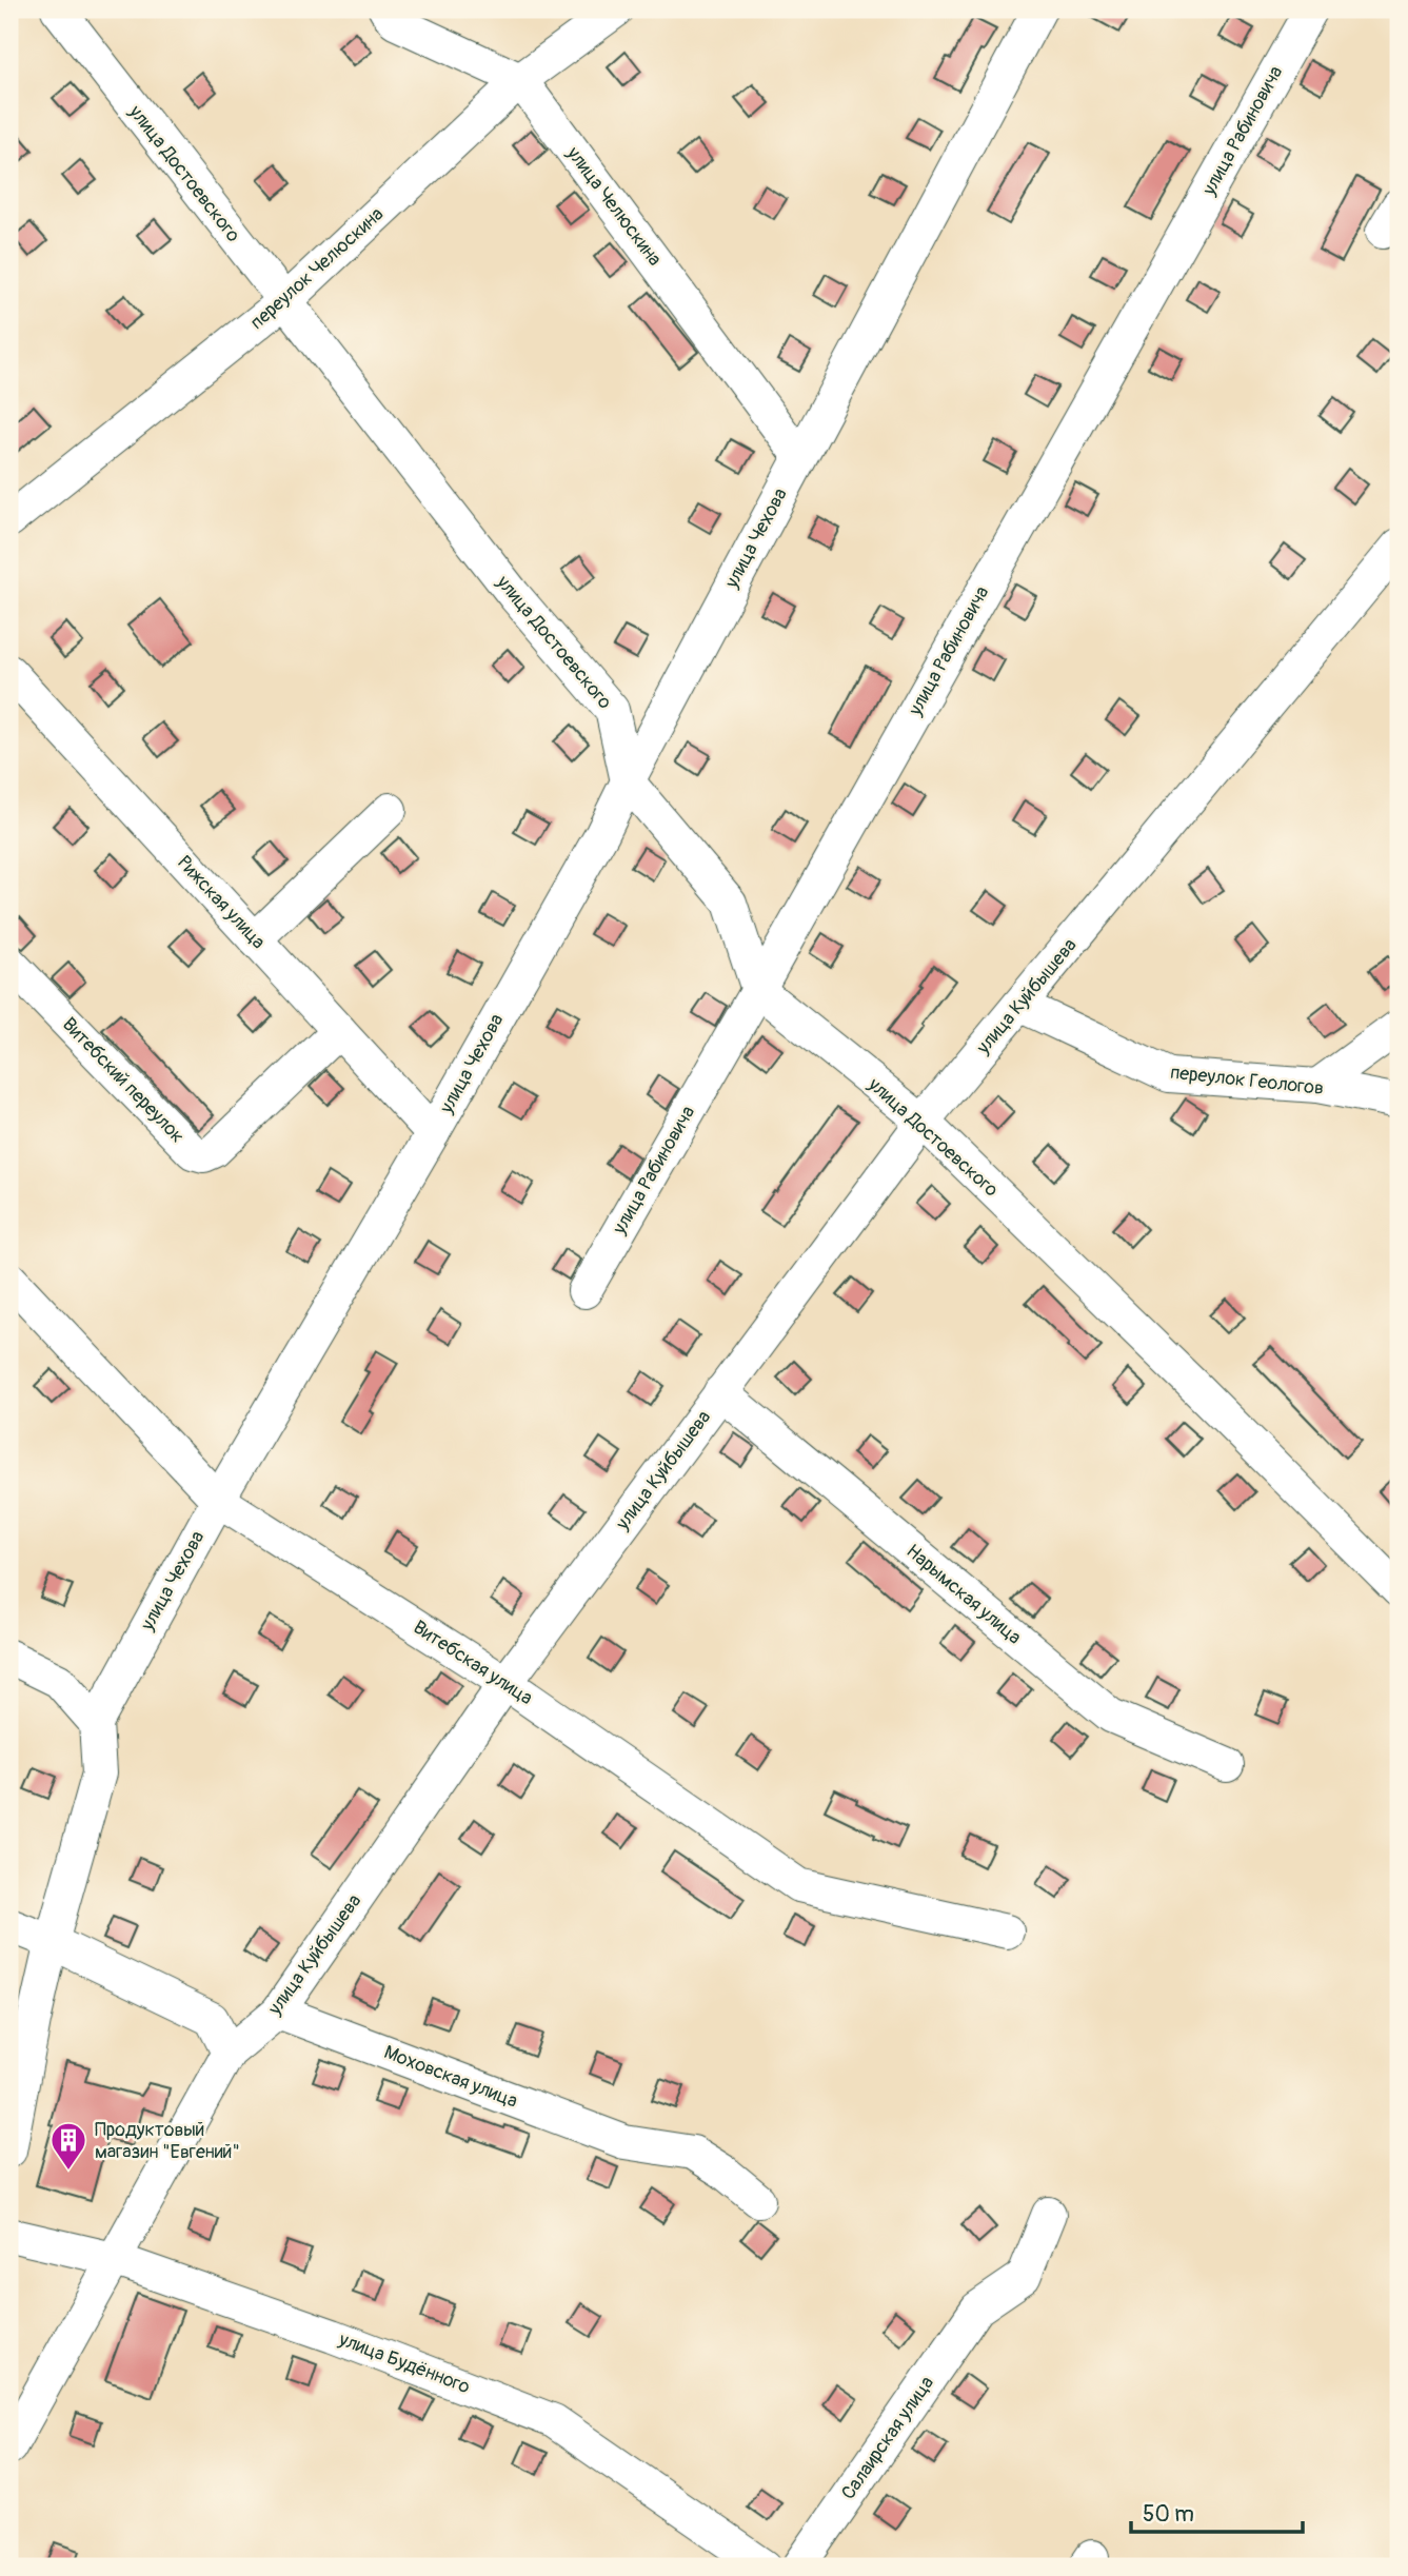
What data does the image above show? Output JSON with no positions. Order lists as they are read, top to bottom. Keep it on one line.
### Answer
{"streets":{"street":["улица Рабиновича","улица Достоевского","улица Челюскина","переулок Челюскина","улица Чехова","Рижская улица","улица Куйбышева","Витебский переулок","переулок Геологов","Нарымская улица","Витебская улица","Моховская улица","улица Будённого","Салаирская улица"]},"crossings":[["улица Рабиновича","улица Достоевского"],["улица Достоевского","переулок Челюскина"],["улица Достоевского","улица Чехова"],["улица Достоевского","улица Куйбышева"],["улица Челюскина","переулок Челюскина"],["улица Челюскина","улица Чехова"],["улица Чехова","Рижская улица"],["улица Чехова","Витебская улица"],["Рижская улица","Витебский переулок"],["улица Куйбышева","переулок Геологов"],["улица Куйбышева","Нарымская улица"],["улица Куйбышева","Витебская улица"],["улица Куйбышева","Моховская улица"],["улица Куйбышева","улица Будённого"]],"places":{"building":["Продуктовый магазин \"Евгений\""]},"scale_bar":"50 m"}
